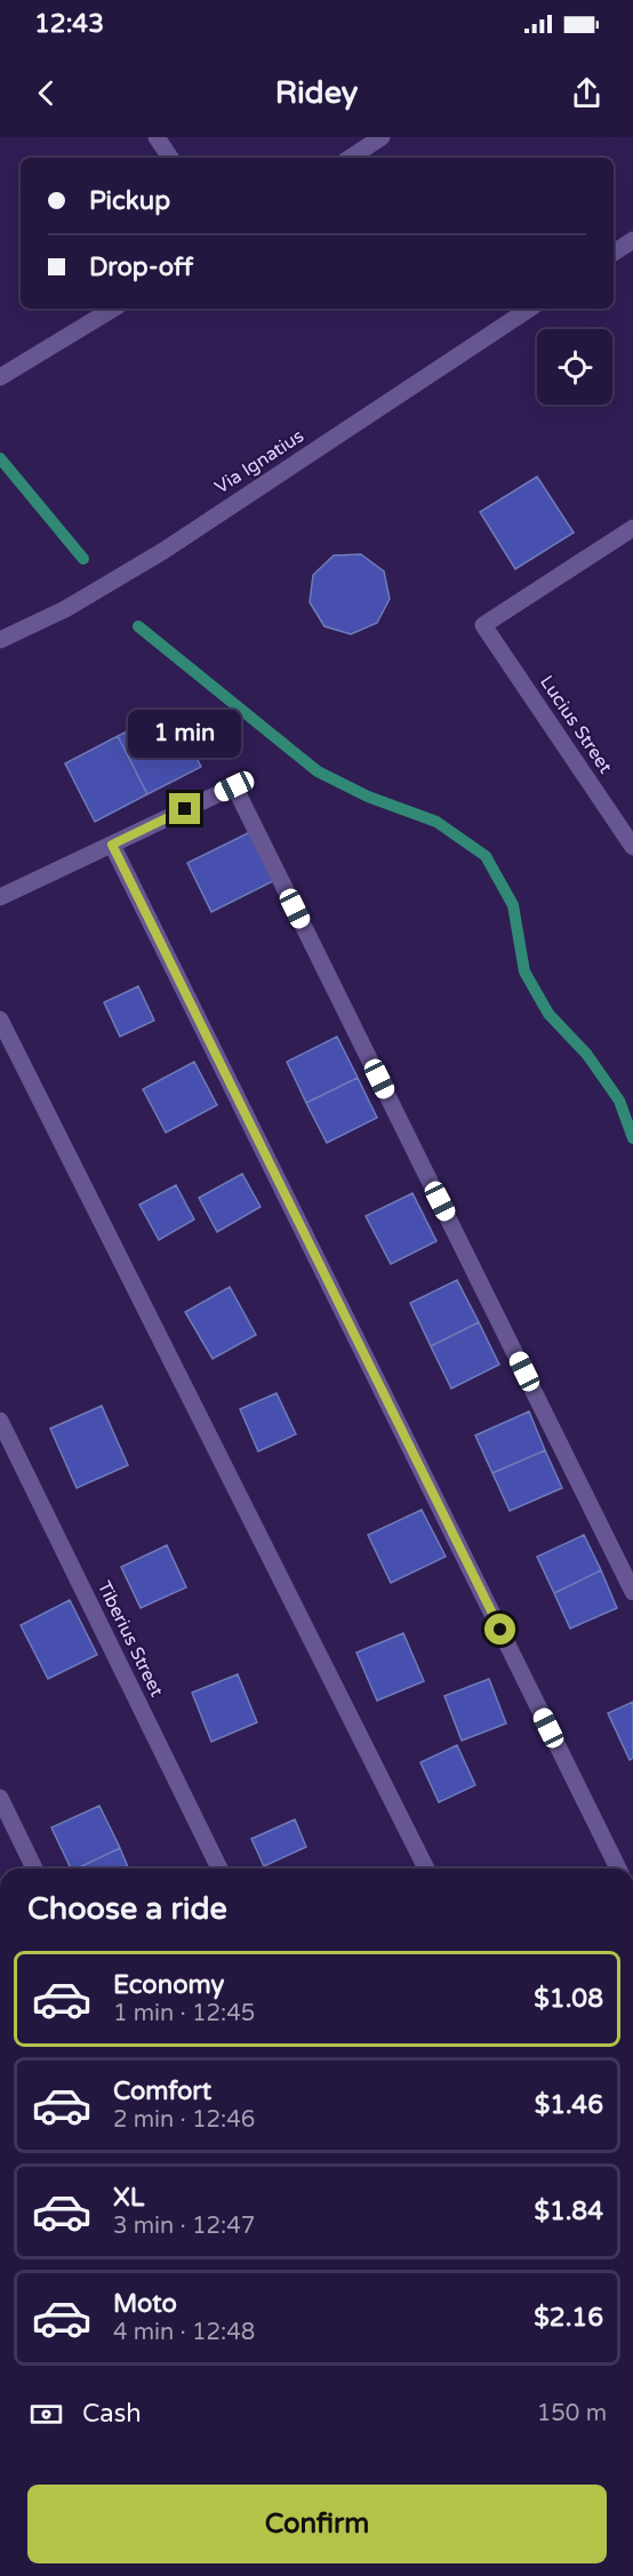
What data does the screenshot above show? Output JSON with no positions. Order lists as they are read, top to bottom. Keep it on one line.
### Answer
{"streets":{"street":["Via Ignatius","Lucius Street","Tiberius Street"]},"page":{"status":"12:43","header":"Ridey","banner":["Pickup","Drop-off"],"bubble":"1 min","heading":"Choose a ride","list":[{"name":"Economy","note":"1 min · 12:45","value":"$1.08"},{"name":"Comfort","note":"2 min · 12:46","value":"$1.46"},{"name":"XL","note":"3 min · 12:47","value":"$1.84"},{"name":"Moto","note":"4 min · 12:48","value":"$2.16"}],"pay":["Cash","150 m"],"buttons":"Confirm"}}
